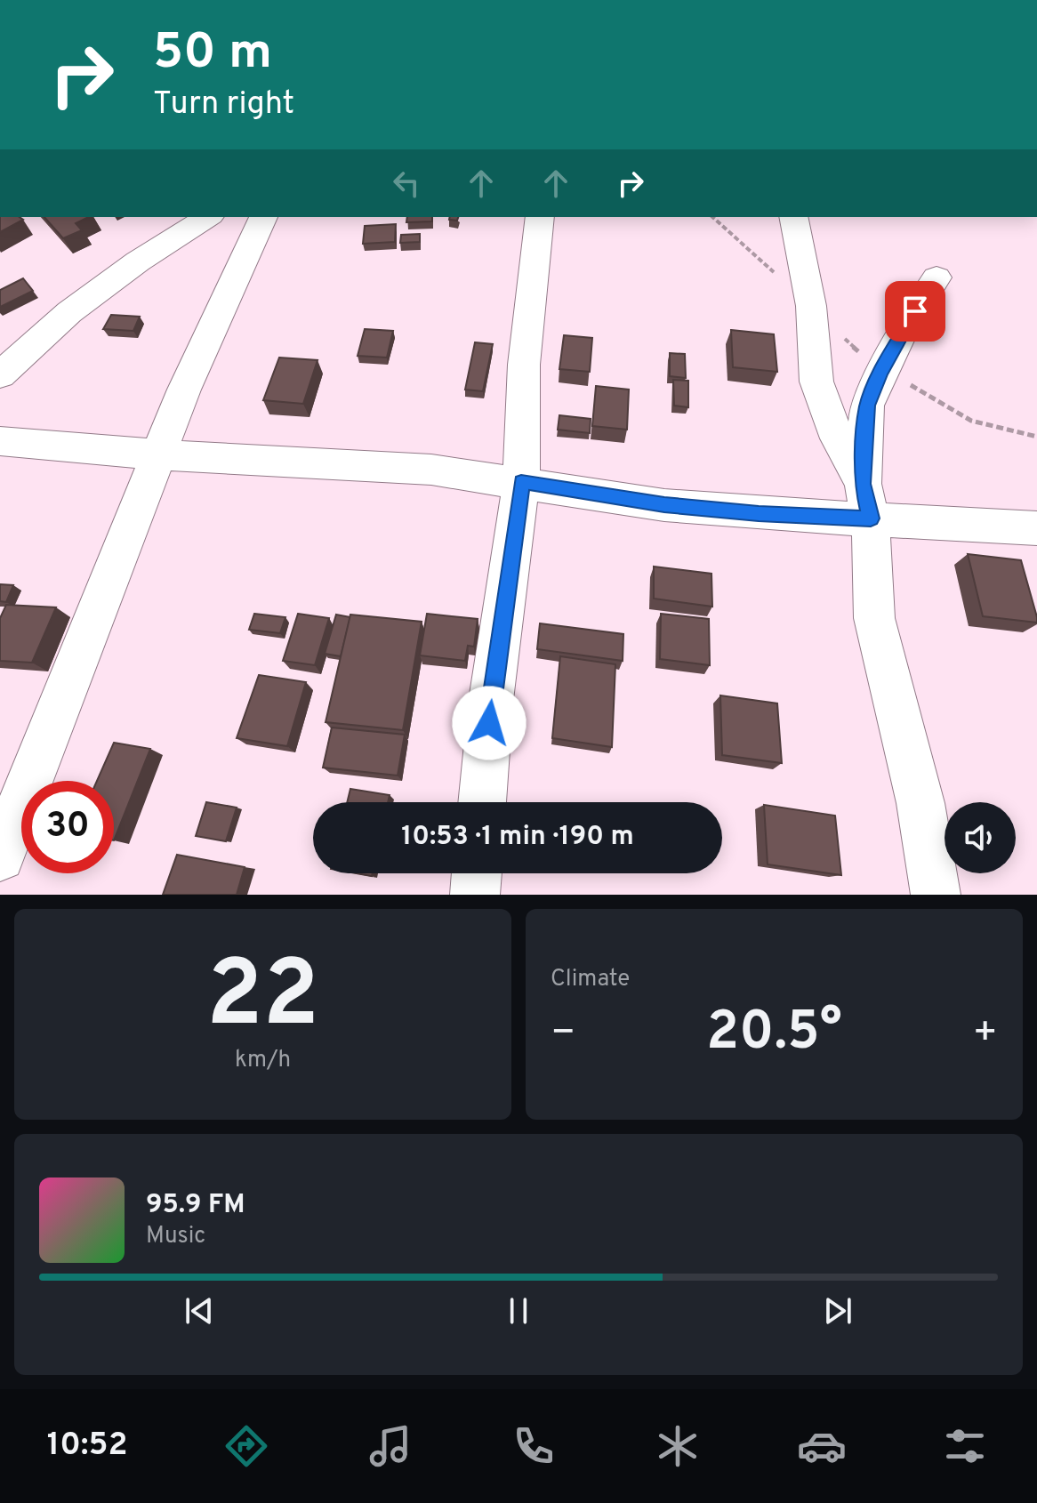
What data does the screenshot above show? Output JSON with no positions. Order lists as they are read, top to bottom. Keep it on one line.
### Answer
{"page":{"turn":["50 m","Turn right"],"limit":"30","trip":"10:53 · 1 min · 190 m","tile":[["22","km/h"],"Climate"],"heat":["−","20.5°","+"],"song":["95.9 FM","Music"],"tabs":"10:52"}}
